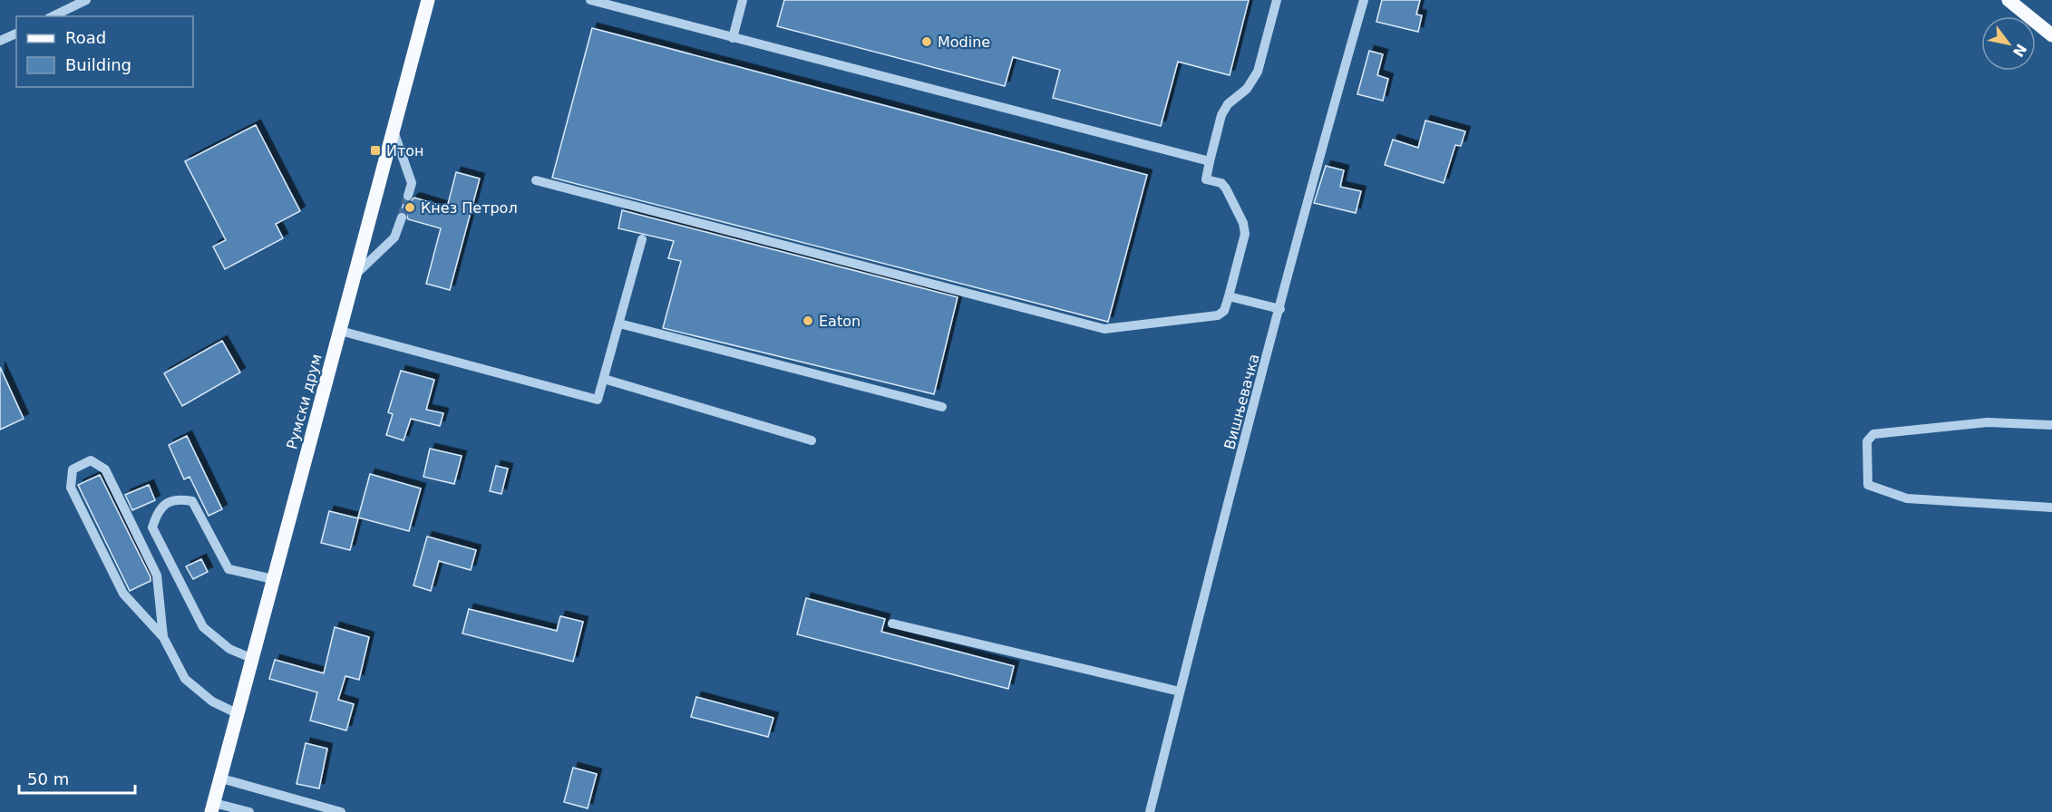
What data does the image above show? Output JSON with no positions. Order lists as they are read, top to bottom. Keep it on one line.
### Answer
{"streets":{"main road":["Румски друм"],"street":["Вишњевачка"]},"places":{"other":["Modine","Кнез Петрол","Eaton"],"transit":["Итон"]},"legend":["Road","Building"],"scale_bar":"50 m","north":"bottom right"}
